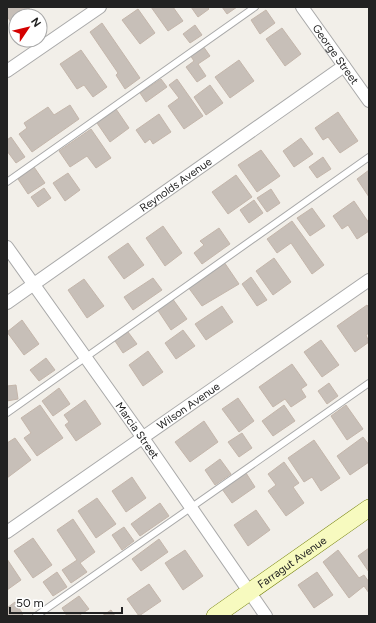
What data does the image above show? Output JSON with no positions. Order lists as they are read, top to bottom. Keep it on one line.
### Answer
{"streets":{"street":["George Street","Reynolds Avenue","Wilson Avenue","Marcia Street","Farragut Avenue"]},"crossings":[["George Street","Reynolds Avenue"],["Reynolds Avenue","Marcia Street"],["Wilson Avenue","Marcia Street"],["Marcia Street","Farragut Avenue"]],"scale_bar":"50 m","north":"top right"}
